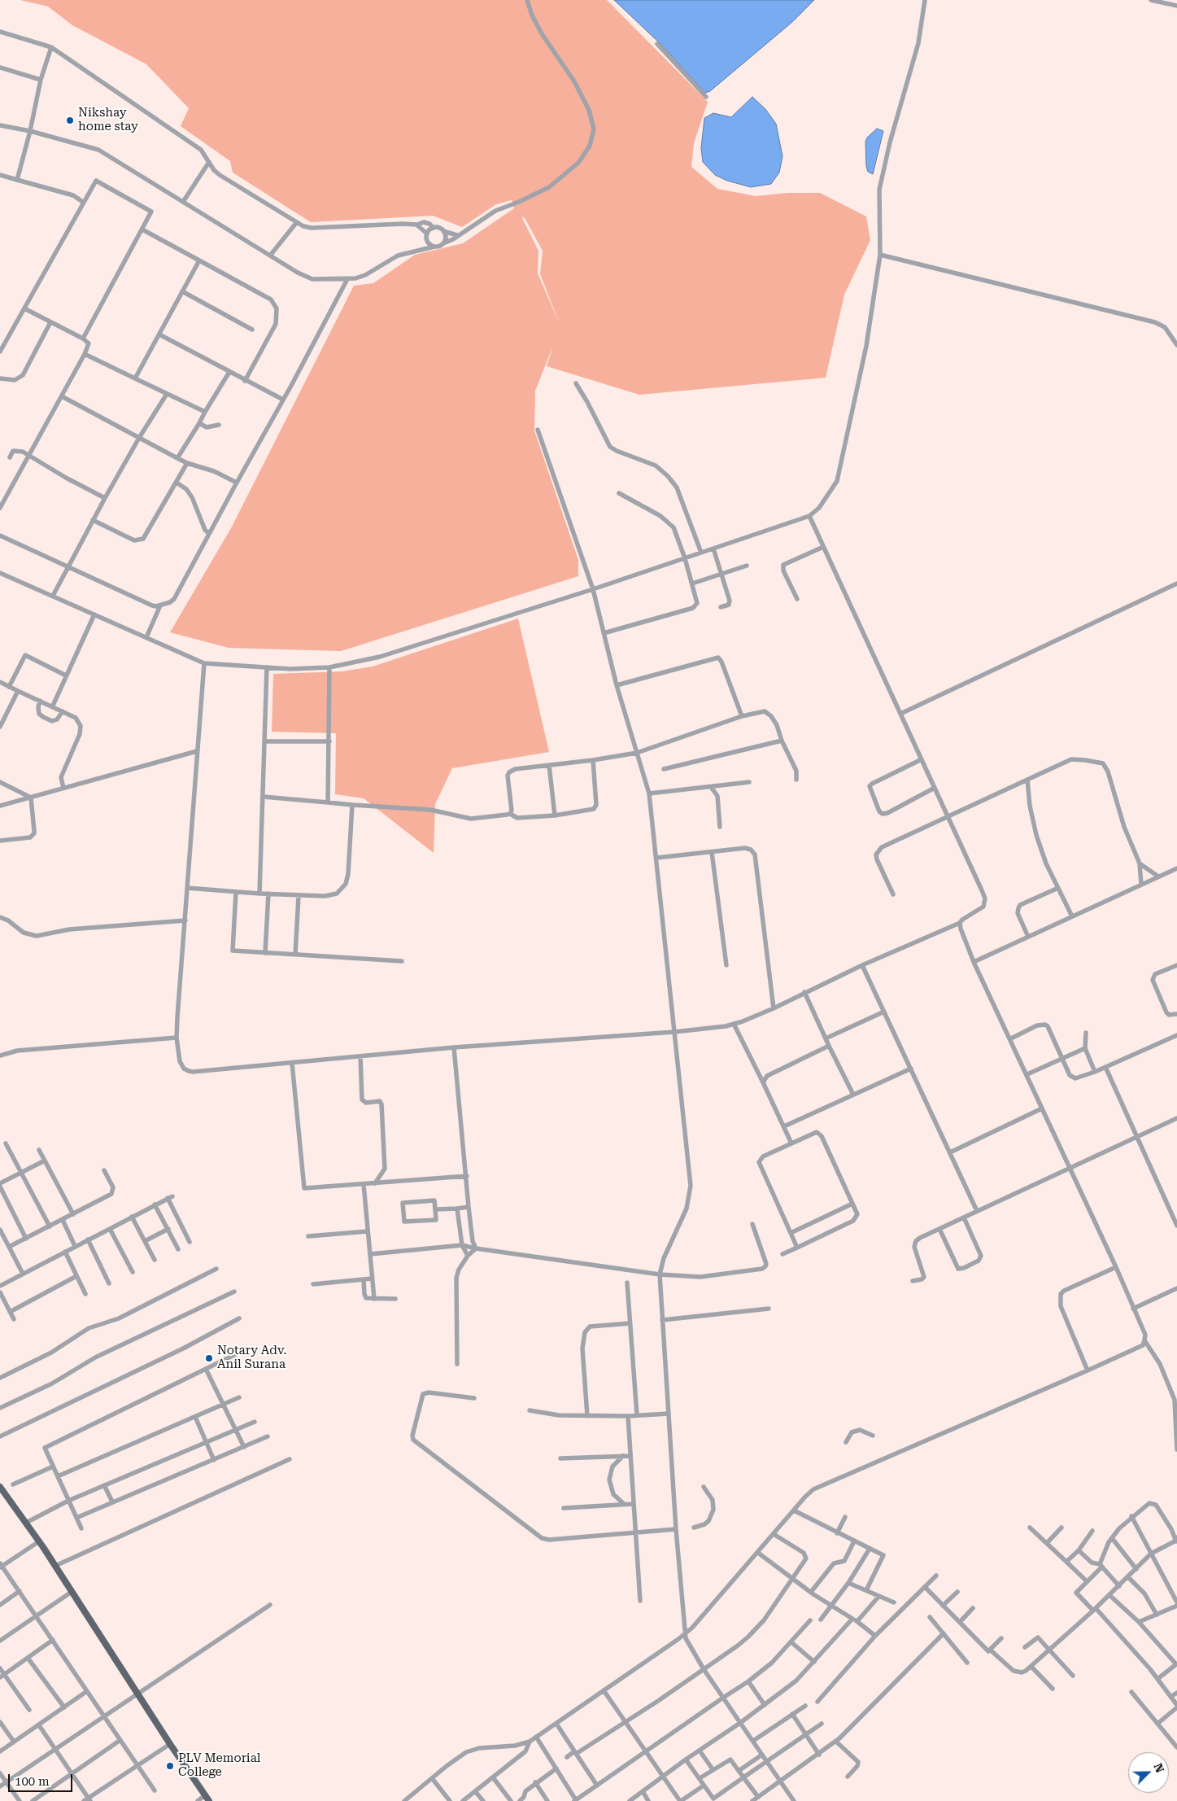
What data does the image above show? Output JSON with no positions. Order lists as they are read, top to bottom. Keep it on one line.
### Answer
{"places":["Nikshay home stay","Notary Adv. Anil Surana","PLV Memorial College"],"scale_bar":"100 m","north":"top right"}
